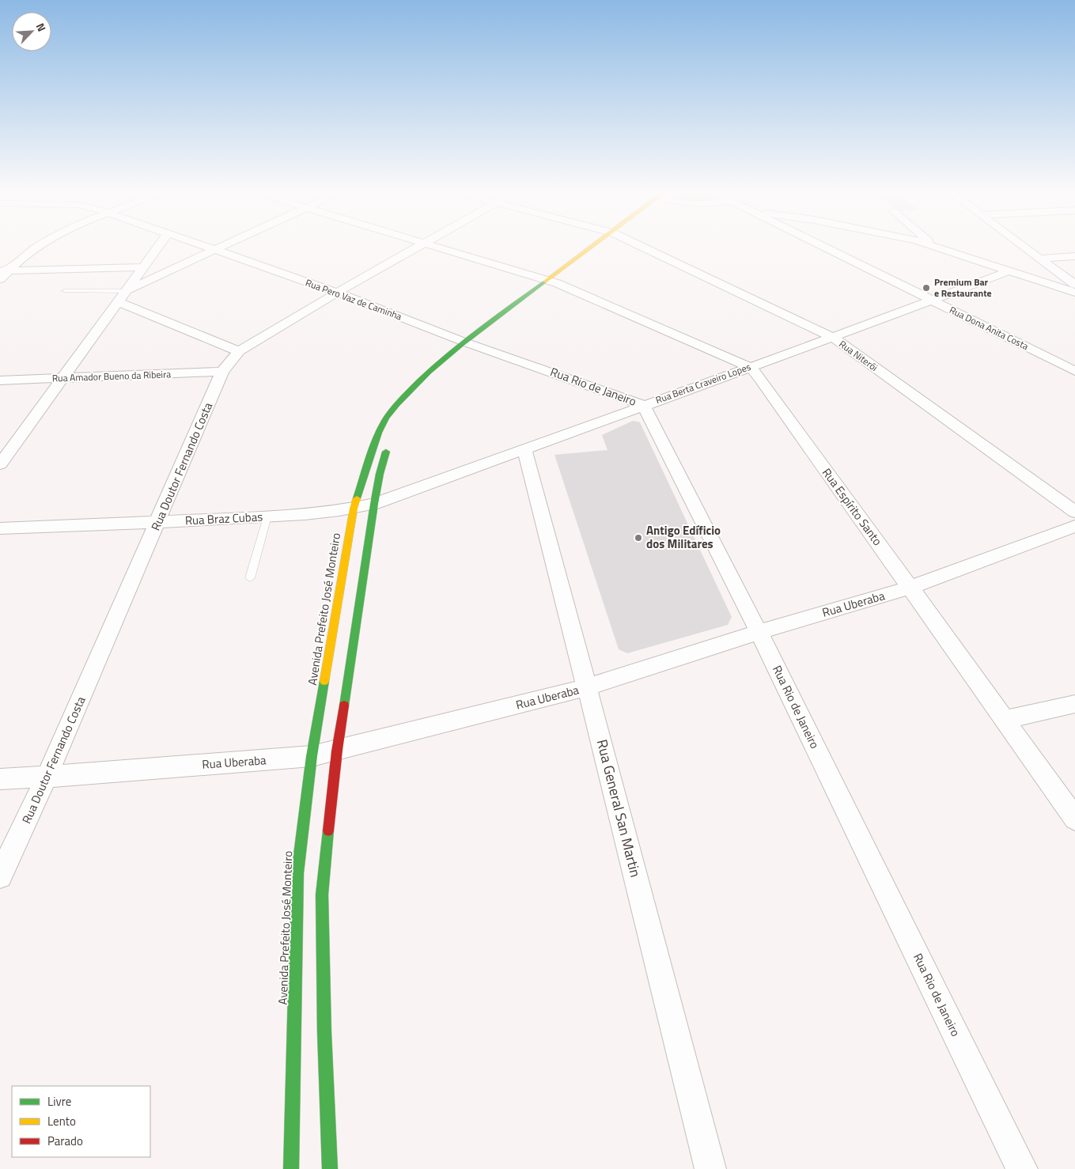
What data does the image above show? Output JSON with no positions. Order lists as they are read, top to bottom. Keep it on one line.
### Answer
{"streets":{"main road":["Avenida Prefeito José Monteiro"],"street":["Rua Pero Vaz de Caminha","Rua Dona Anita Costa","Rua Niterói","Rua Amador Bueno da Ribeira","Rua Berta Craveiro Lopes","Rua Rio de Janeiro","Rua Doutor Fernando Costa","Rua Espírito Santo","Rua Braz Cubas","Rua Uberaba","Rua General San Martin"]},"crossings":[["Rua Pero Vaz de Caminha","Rua Rio de Janeiro"],["Rua Pero Vaz de Caminha","Rua Doutor Fernando Costa"],["Rua Pero Vaz de Caminha","Avenida Prefeito José Monteiro"],["Rua Dona Anita Costa","Rua Berta Craveiro Lopes"],["Rua Niterói","Rua Berta Craveiro Lopes"],["Rua Amador Bueno da Ribeira","Rua Doutor Fernando Costa"],["Rua Berta Craveiro Lopes","Rua Rio de Janeiro"],["Rua Berta Craveiro Lopes","Rua Espírito Santo"],["Rua Berta Craveiro Lopes","Rua Braz Cubas"],["Rua Berta Craveiro Lopes","Rua General San Martin"],["Rua Rio de Janeiro","Rua Uberaba"],["Rua Rio de Janeiro","Avenida Prefeito José Monteiro"],["Rua Doutor Fernando Costa","Rua Braz Cubas"],["Rua Doutor Fernando Costa","Rua Uberaba"],["Rua Espírito Santo","Rua Uberaba"],["Rua Espírito Santo","Avenida Prefeito José Monteiro"],["Rua Braz Cubas","Avenida Prefeito José Monteiro"],["Rua Uberaba","Avenida Prefeito José Monteiro"],["Rua Uberaba","Rua General San Martin"]],"places":["Premium Bar e Restaurante","Antigo Edíficio dos Militares"],"legend":["Livre","Lento","Parado"],"north":"top right"}
